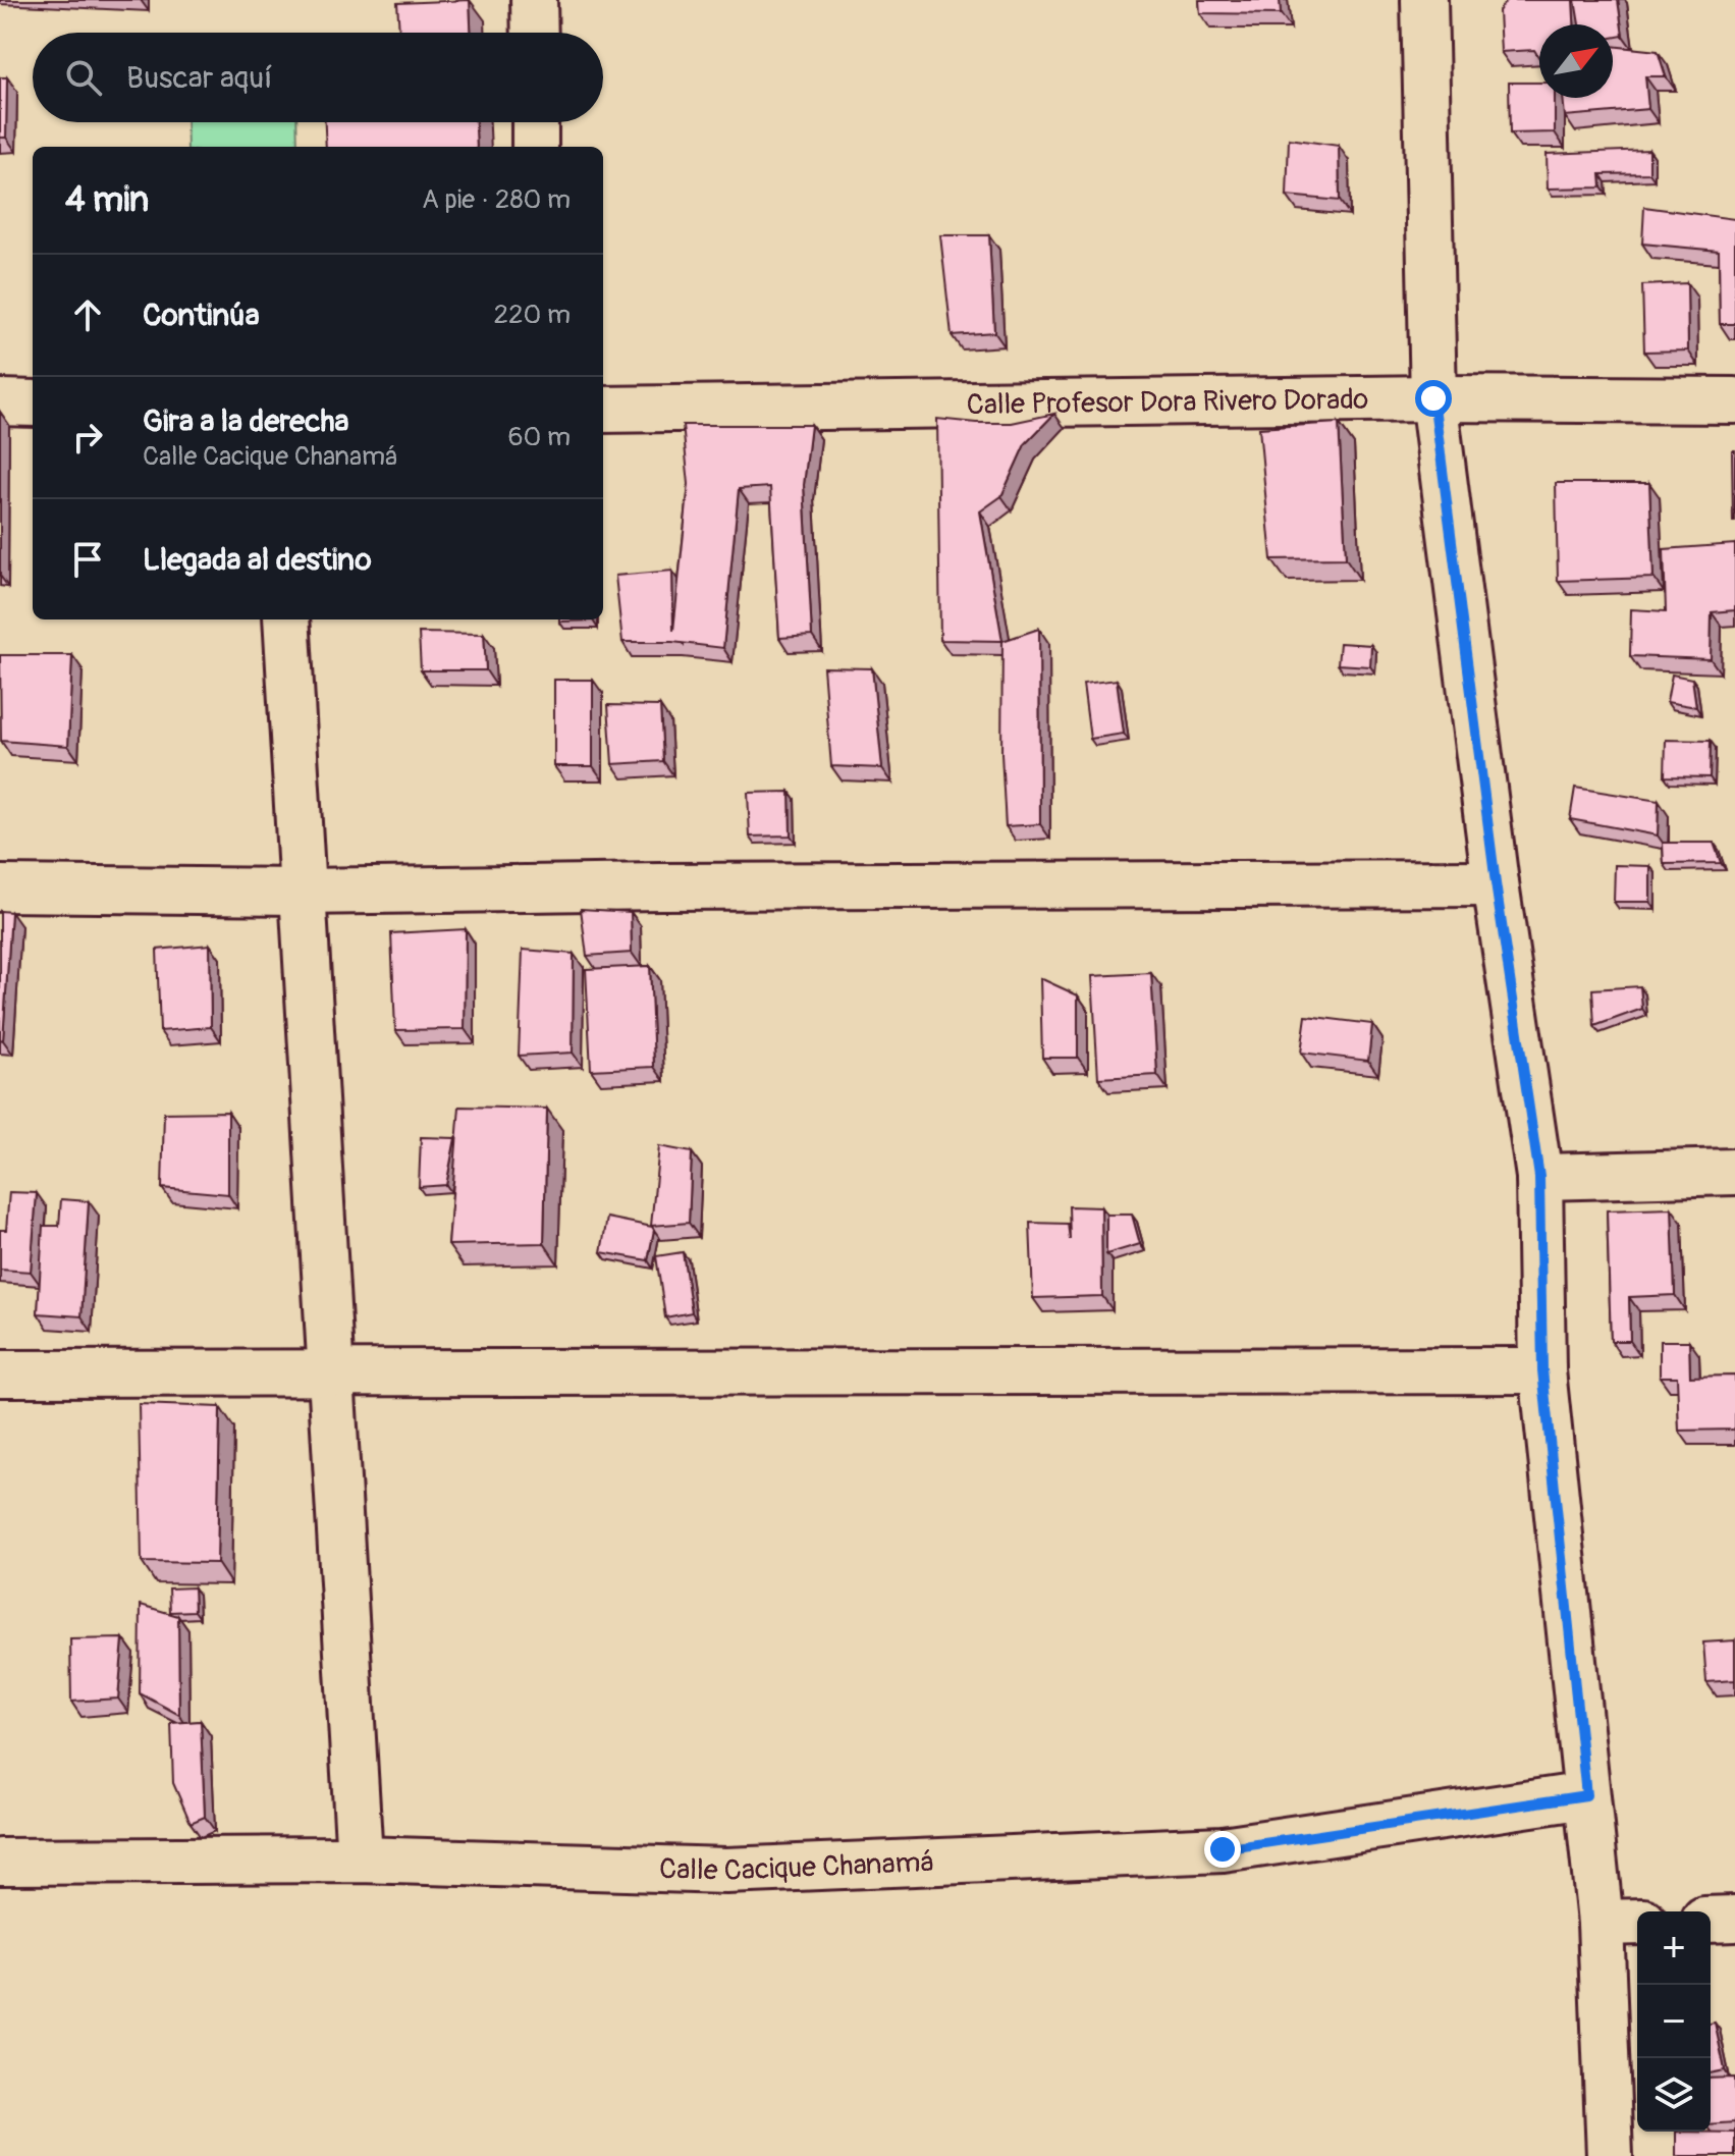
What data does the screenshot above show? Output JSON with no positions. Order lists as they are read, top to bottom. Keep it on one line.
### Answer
{"streets":{"street":["Calle Profesor Dora Rivero Dorado","Calle Cacique Chanamá"]},"north":"top right","page":{"search":"Buscar aquí","heading":["4 min","A pie · 280 m"],"list":[["Continúa","220 m"],["Gira a la derecha","Calle Cacique Chanamá","60 m"],"Llegada al destino"],"map_buttons":["+","−"]}}
